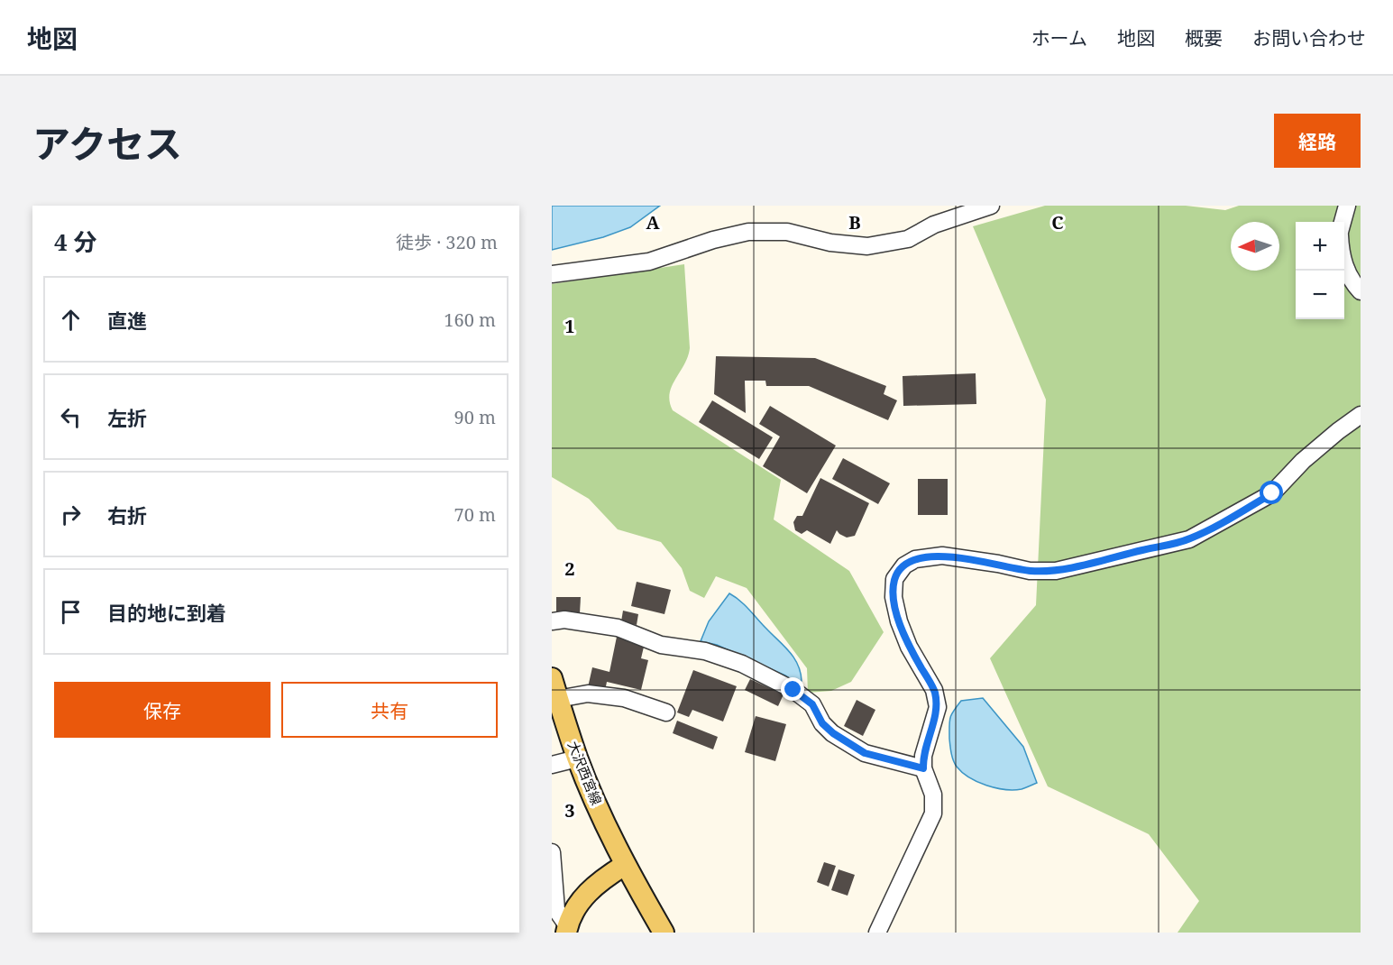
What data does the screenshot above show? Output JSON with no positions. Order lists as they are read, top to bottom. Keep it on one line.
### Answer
{"streets":{"main road":["大沢西宮線"]},"north":"left","page":{"header":"地図","nav":["ホーム","地図","概要","お問い合わせ"],"title":"アクセス","buttons":["経路",["保存","共有"]],"heading":["4 分","徒歩 · 320 m"],"map_buttons":["+","−"],"list":[["直進","160 m"],["左折","90 m"],["右折","70 m"],"目的地に到着"]},"grid":{"columns":["A","B","C"],"rows":["1","2","3"]}}
